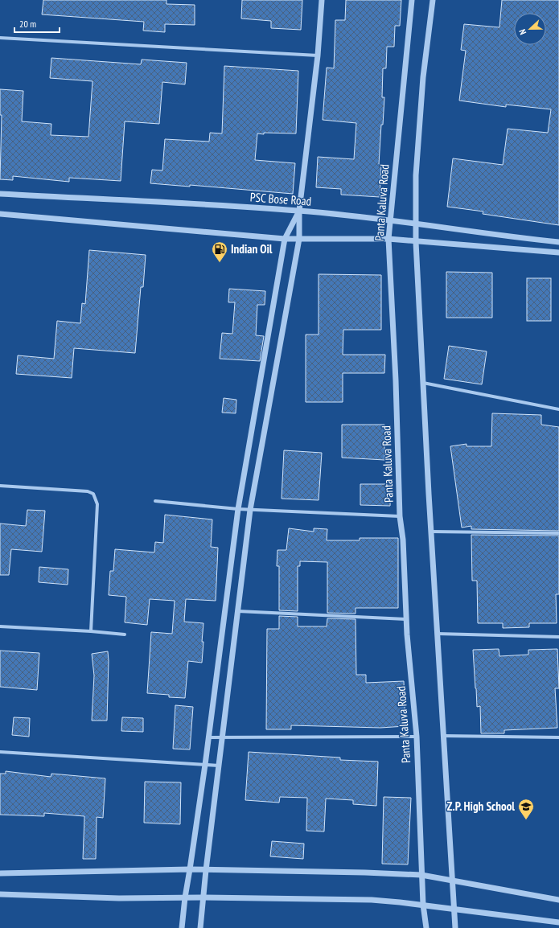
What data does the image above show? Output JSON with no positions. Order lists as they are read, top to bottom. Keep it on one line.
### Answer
{"streets":{"street":["PSC Bose Road","Panta Kaluva Road"]},"crossings":[["PSC Bose Road","Panta Kaluva Road"]],"places":{"fuel station":["Indian Oil"],"school or university":["Z.P. High School"]},"scale_bar":"20 m","north":"left"}
